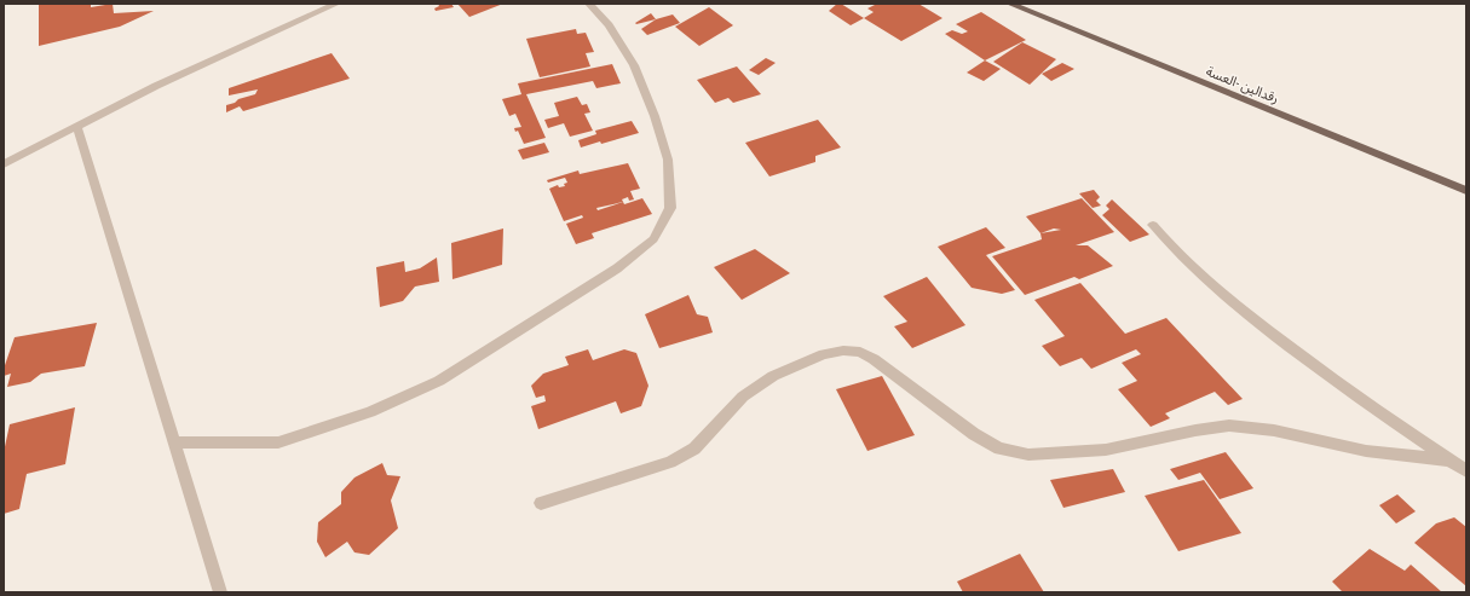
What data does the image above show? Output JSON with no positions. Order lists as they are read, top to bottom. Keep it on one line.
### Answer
{"streets":{"main road":["رقدالين -العسة"]}}
